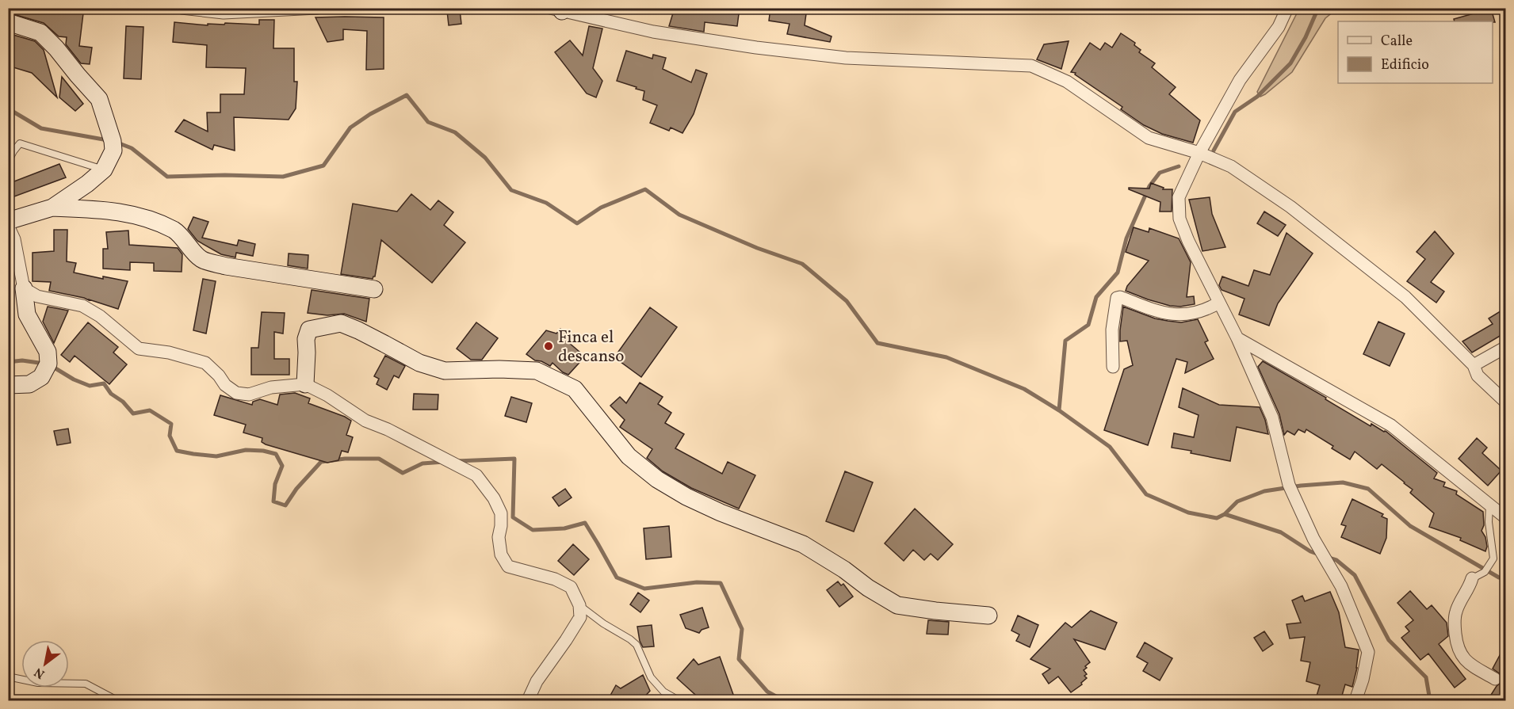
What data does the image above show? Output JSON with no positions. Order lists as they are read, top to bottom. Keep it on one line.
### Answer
{"places":["Finca el descanso"],"legend":["Calle","Edificio"],"north":"bottom left"}
